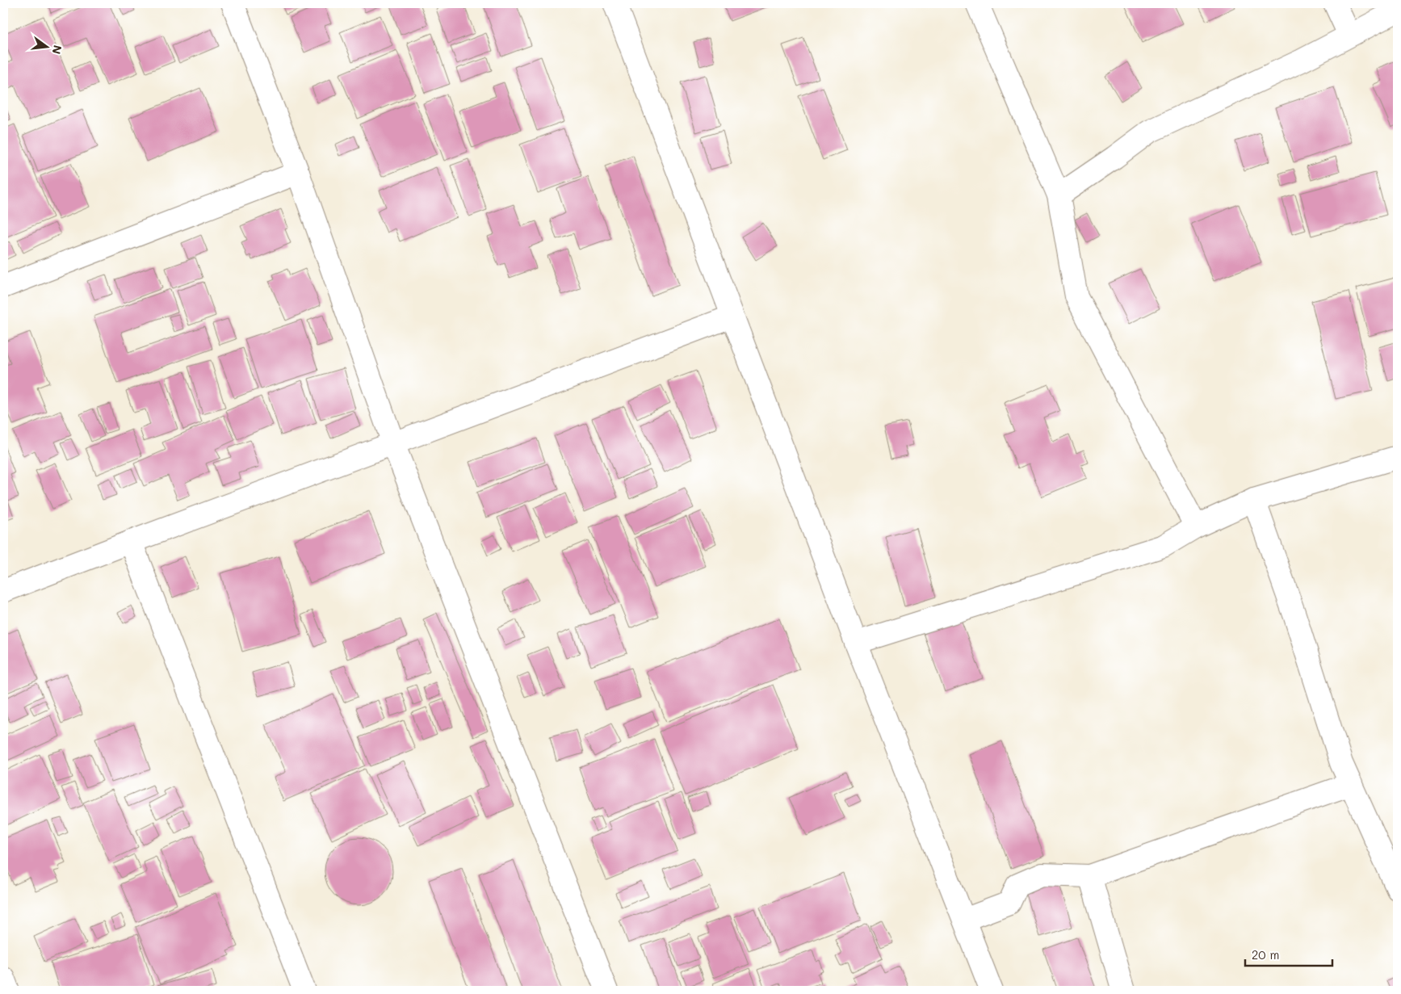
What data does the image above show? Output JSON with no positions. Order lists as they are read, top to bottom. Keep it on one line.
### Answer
{"scale_bar":"20 m","north":"right"}
